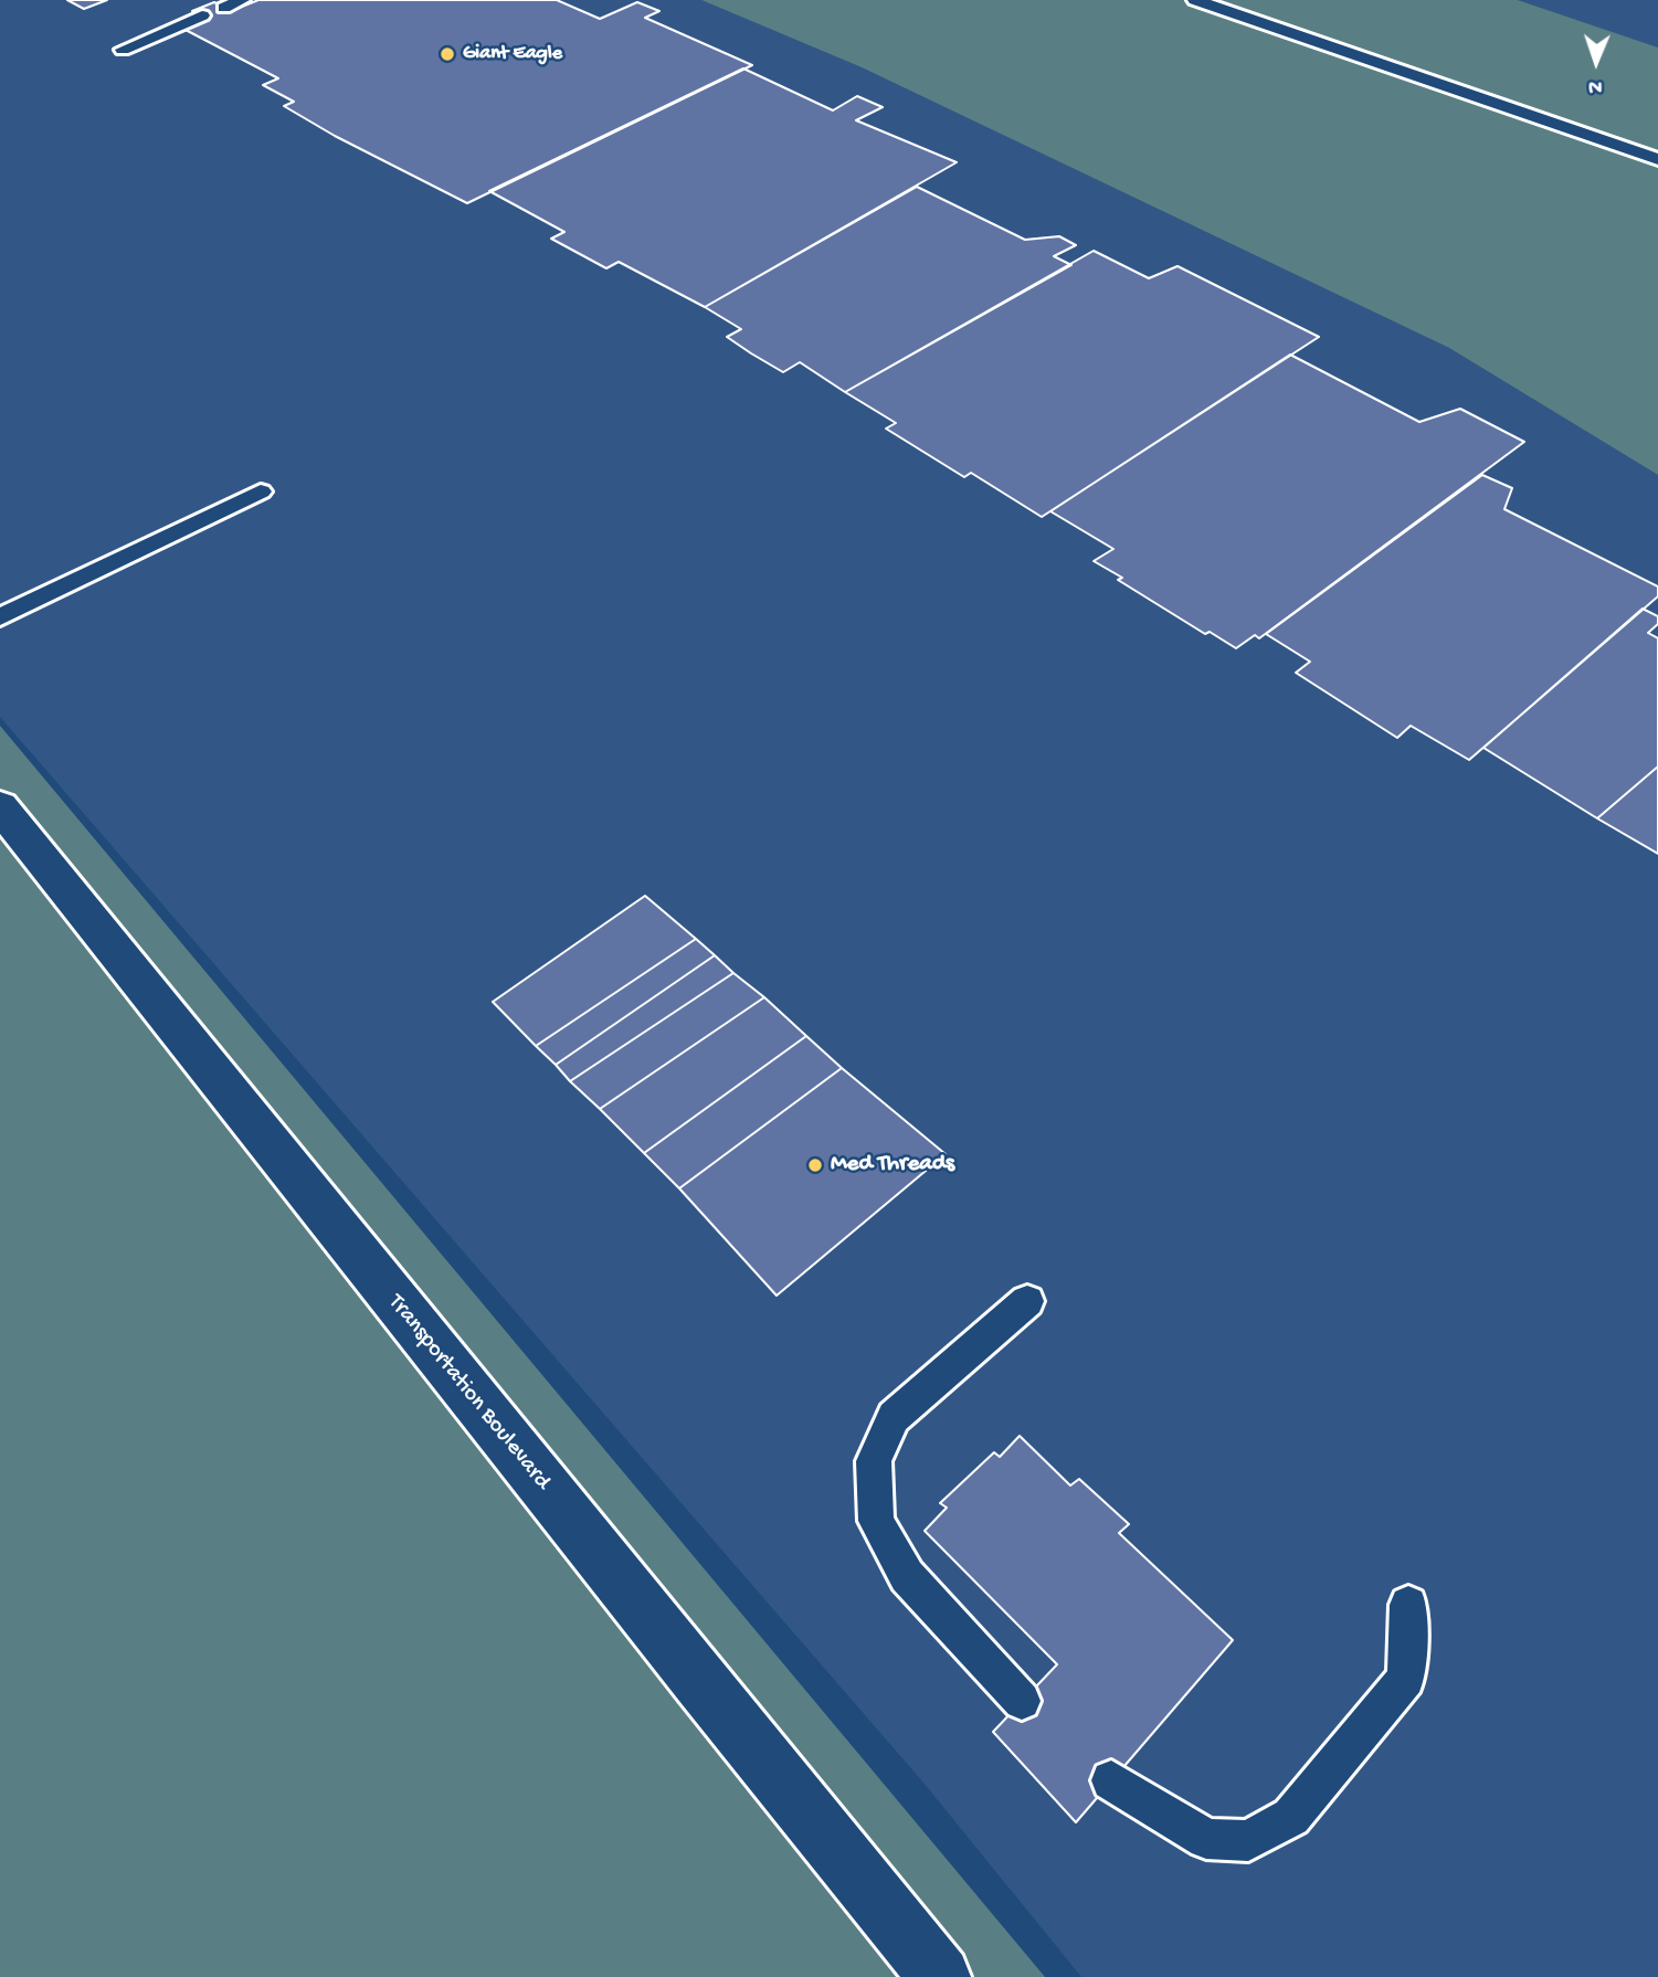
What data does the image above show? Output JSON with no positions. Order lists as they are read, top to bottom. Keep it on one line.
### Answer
{"streets":{"street":["Transportation Boulevard"]},"places":["Giant Eagle","Med Threads"],"north":"bottom"}
